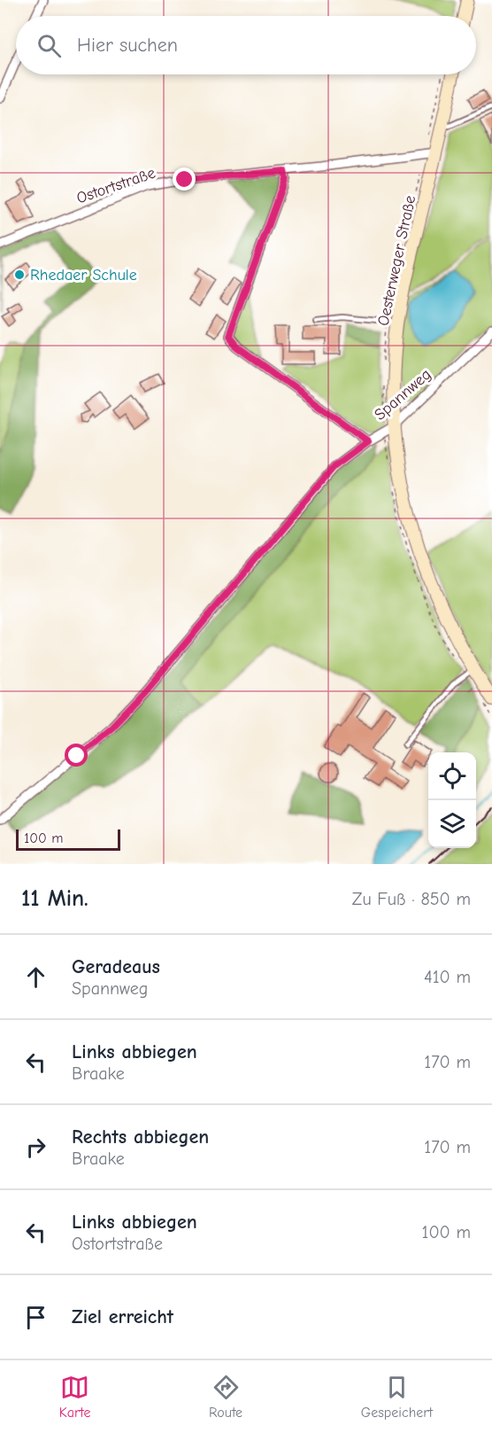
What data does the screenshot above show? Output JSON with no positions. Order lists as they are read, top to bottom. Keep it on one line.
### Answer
{"streets":{"street":["Ostortstraße","Oesterweger Straße","Spannweg"]},"crossings":[["Ostortstraße","Oesterweger Straße"],["Oesterweger Straße","Spannweg"]],"places":["Rhedaer Schule"],"scale_bar":"100 m","page":{"search":"Hier suchen","scale":"100 m","heading":["11 Min.","Zu Fuß · 850 m"],"list":[["Geradeaus","Spannweg","410 m"],["Links abbiegen","Braake","170 m"],["Rechts abbiegen","Braake","170 m"],["Links abbiegen","Ostortstraße","100 m"],"Ziel erreicht"],"nav":["Karte","Route","Gespeichert"]}}
